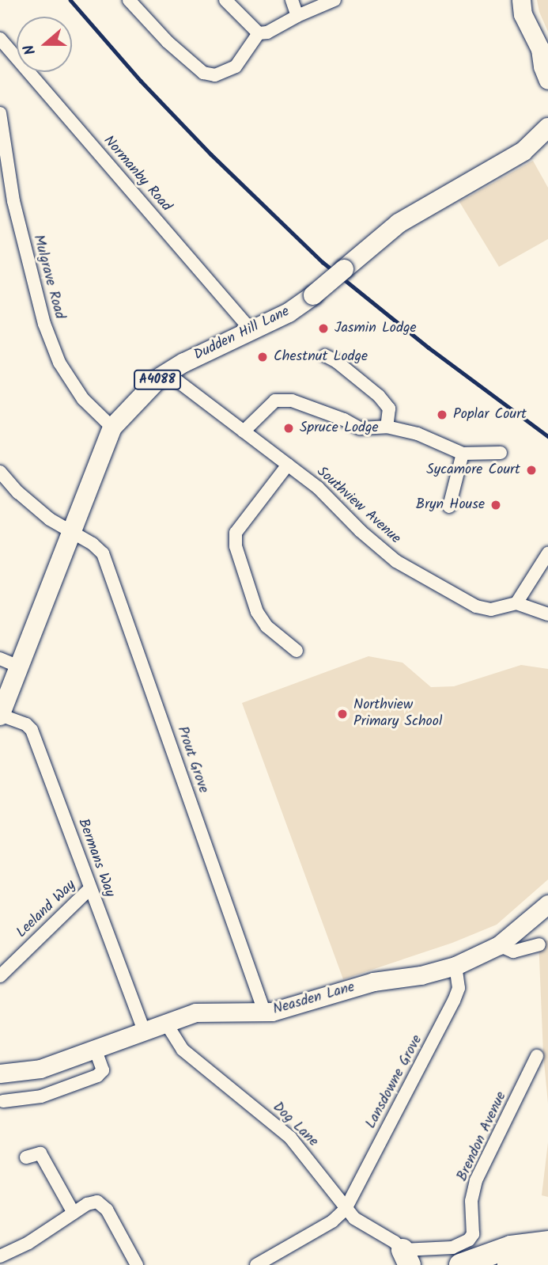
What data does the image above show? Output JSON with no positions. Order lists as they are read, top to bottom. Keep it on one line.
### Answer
{"streets":{"main road":["Dudden Hill Lane","A4088","Neasden Lane"],"street":["Normanby Road","Mulgrave Road","Southview Avenue","Prout Grove","Bermans Way","Leeland Way","Lansdowne Grove","Dog Lane","Brendon Avenue"]},"crossings":[["Normanby Road","Dudden Hill Lane"],["Mulgrave Road","Dudden Hill Lane"],["Dudden Hill Lane","Southview Avenue"],["Dudden Hill Lane","Prout Grove"],["Dudden Hill Lane","Bermans Way"],["Prout Grove","Neasden Lane"],["Bermans Way","Leeland Way"],["Bermans Way","Neasden Lane"],["Neasden Lane","Lansdowne Grove"],["Neasden Lane","Dog Lane"],["Lansdowne Grove","Dog Lane"],["Dog Lane","Brendon Avenue"]],"places":["Jasmin Lodge","Chestnut Lodge","Poplar Court","Spruce Lodge","Sycamore Court","Bryn House","Northview Primary School"],"north":"left"}
